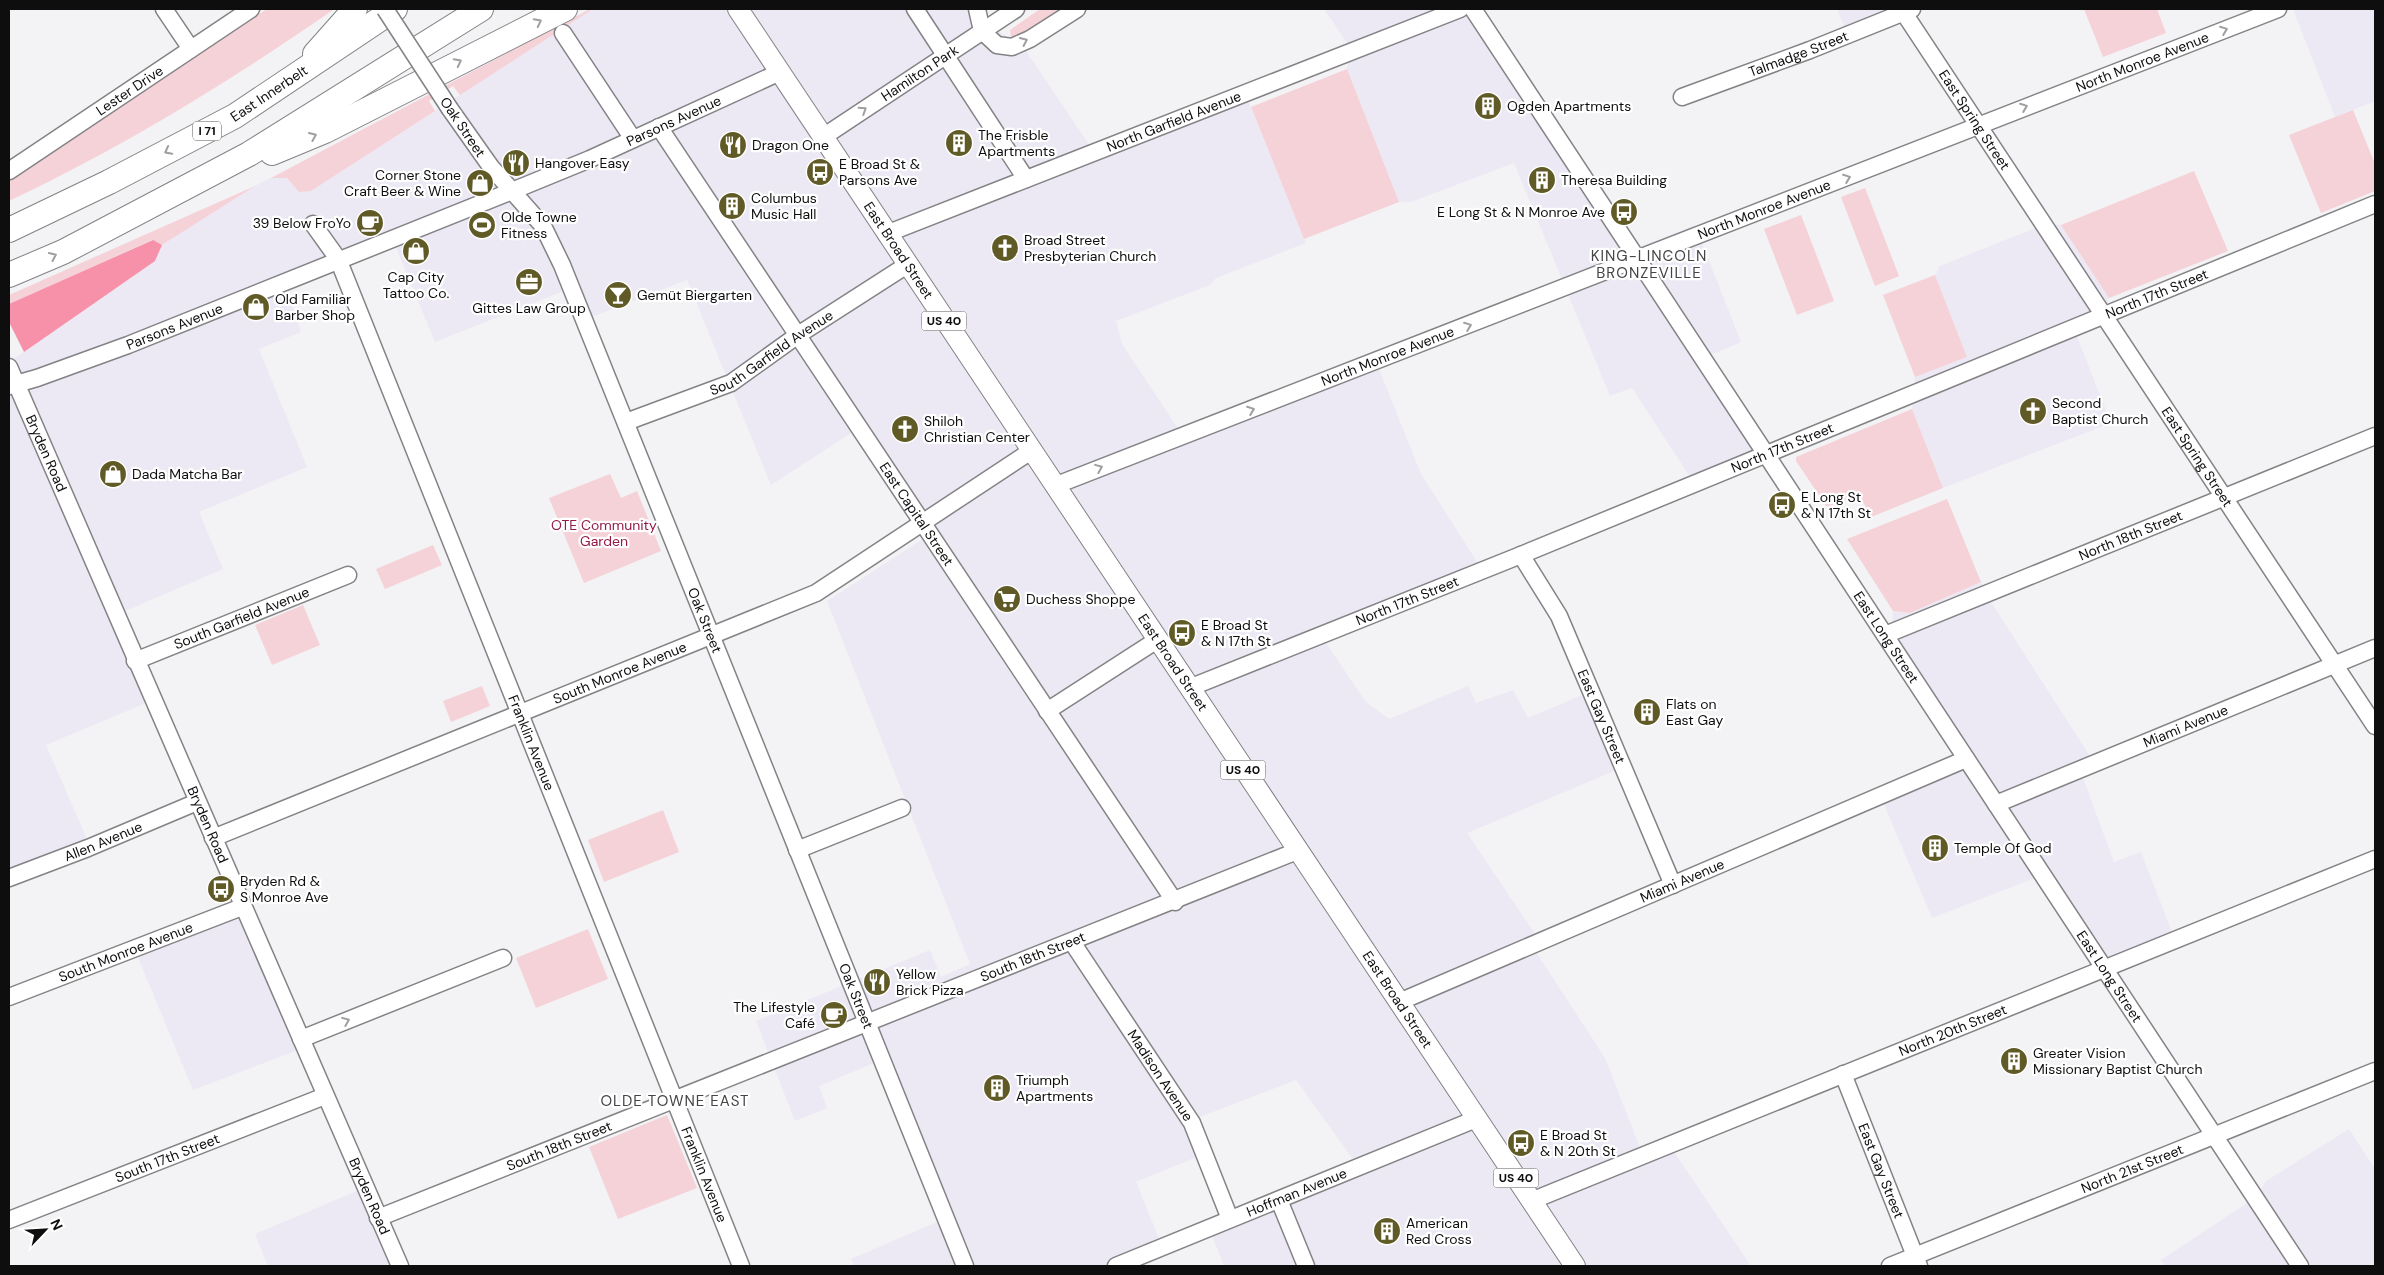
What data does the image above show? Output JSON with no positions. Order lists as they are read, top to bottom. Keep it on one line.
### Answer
{"streets":{"highway":["East Innerbelt","I 71"],"main road":["East Broad Street","US 40"],"street":["Talmadge Street","North Monroe Avenue","Hamilton Park","Lester Drive","East Spring Street","Parsons Avenue","North Garfield Avenue","Oak Street","North 17th Street","South Garfield Avenue","Bryden Road","East Capital Street","North 18th Street","East Long Street","South Monroe Avenue","East Gay Street","Miami Avenue","Franklin Avenue","Allen Avenue","South 18th Street","North 20th Street","Madison Avenue","South 17th Street","North 21st Street","Hoffman Avenue"]},"crossings":[["Talmadge Street","East Spring Street"],["North Monroe Avenue","East Spring Street"],["North Monroe Avenue","East Broad Street"],["North Monroe Avenue","East Long Street"],["Hamilton Park","East Broad Street"],["East Spring Street","North 17th Street"],["East Spring Street","North 18th Street"],["East Spring Street","Miami Avenue"],["Parsons Avenue","Oak Street"],["Parsons Avenue","East Broad Street"],["Parsons Avenue","Bryden Road"],["Parsons Avenue","East Capital Street"],["Parsons Avenue","Franklin Avenue"],["North Garfield Avenue","East Broad Street"],["Oak Street","South Garfield Avenue"],["Oak Street","South Monroe Avenue"],["Oak Street","South 18th Street"],["East Broad Street","North 17th Street"],["East Broad Street","South Garfield Avenue"],["East Broad Street","South Monroe Avenue"],["East Broad Street","Miami Avenue"],["East Broad Street","South 18th Street"],["East Broad Street","North 20th Street"],["East Broad Street","Hoffman Avenue"],["North 17th Street","East Long Street"],["North 17th Street","East Gay Street"],["South Garfield Avenue","Bryden Road"],["South Garfield Avenue","East Capital Street"],["Bryden Road","South Monroe Avenue"],["Bryden Road","Allen Avenue"],["Bryden Road","South 18th Street"],["Bryden Road","South 17th Street"],["East Capital Street","South Monroe Avenue"],["East Capital Street","South 18th Street"],["North 18th Street","East Long Street"],["East Long Street","Miami Avenue"],["East Long Street","North 20th Street"],["East Long Street","North 21st Street"],["South Monroe Avenue","Franklin Avenue"],["East Gay Street","Miami Avenue"],["East Gay Street","North 20th Street"],["East Gay Street","North 21st Street"],["Franklin Avenue","South 18th Street"],["South 18th Street","Madison Avenue"],["Madison Avenue","Hoffman Avenue"]],"one_way":["North Monroe Avenue","Hamilton Park"],"districts":["KING-LINCOLN BRONZEVILLE","OLDE TOWNE EAST"],"parks":["OTE Community Garden"],"places":{"building":["Ogden Apartments","The Frisble Apartments","Theresa Building","Columbus Music Hall","Flats on East Gay","Temple Of God","Greater Vision Missionary Baptist Church","Triumph Apartments","American Red Cross"],"restaurant":["Dragon One","Hangover Easy","Yellow Brick Pizza"],"bus stop":["E Broad St & Parsons Ave","E Long St & N Monroe Ave","E Long St & N 17th St","E Broad St & N 17th St","Bryden Rd & S Monroe Ave","E Broad St & N 20th St"],"shop":["Corner Stone Craft Beer & Wine","Cap City Tattoo Co.","Old Familiar Barber Shop","Dada Matcha Bar"],"cafe":["39 Below FroYo","The Lifestyle Café"],"sports":["Olde Towne Fitness"],"church":["Broad Street Presbyterian Church","Second Baptist Church","Shiloh Christian Center"],"office":["Gittes Law Group"],"bar":["Gemüt Biergarten"],"supermarket":["Duchess Shoppe"]},"north":"top right"}
